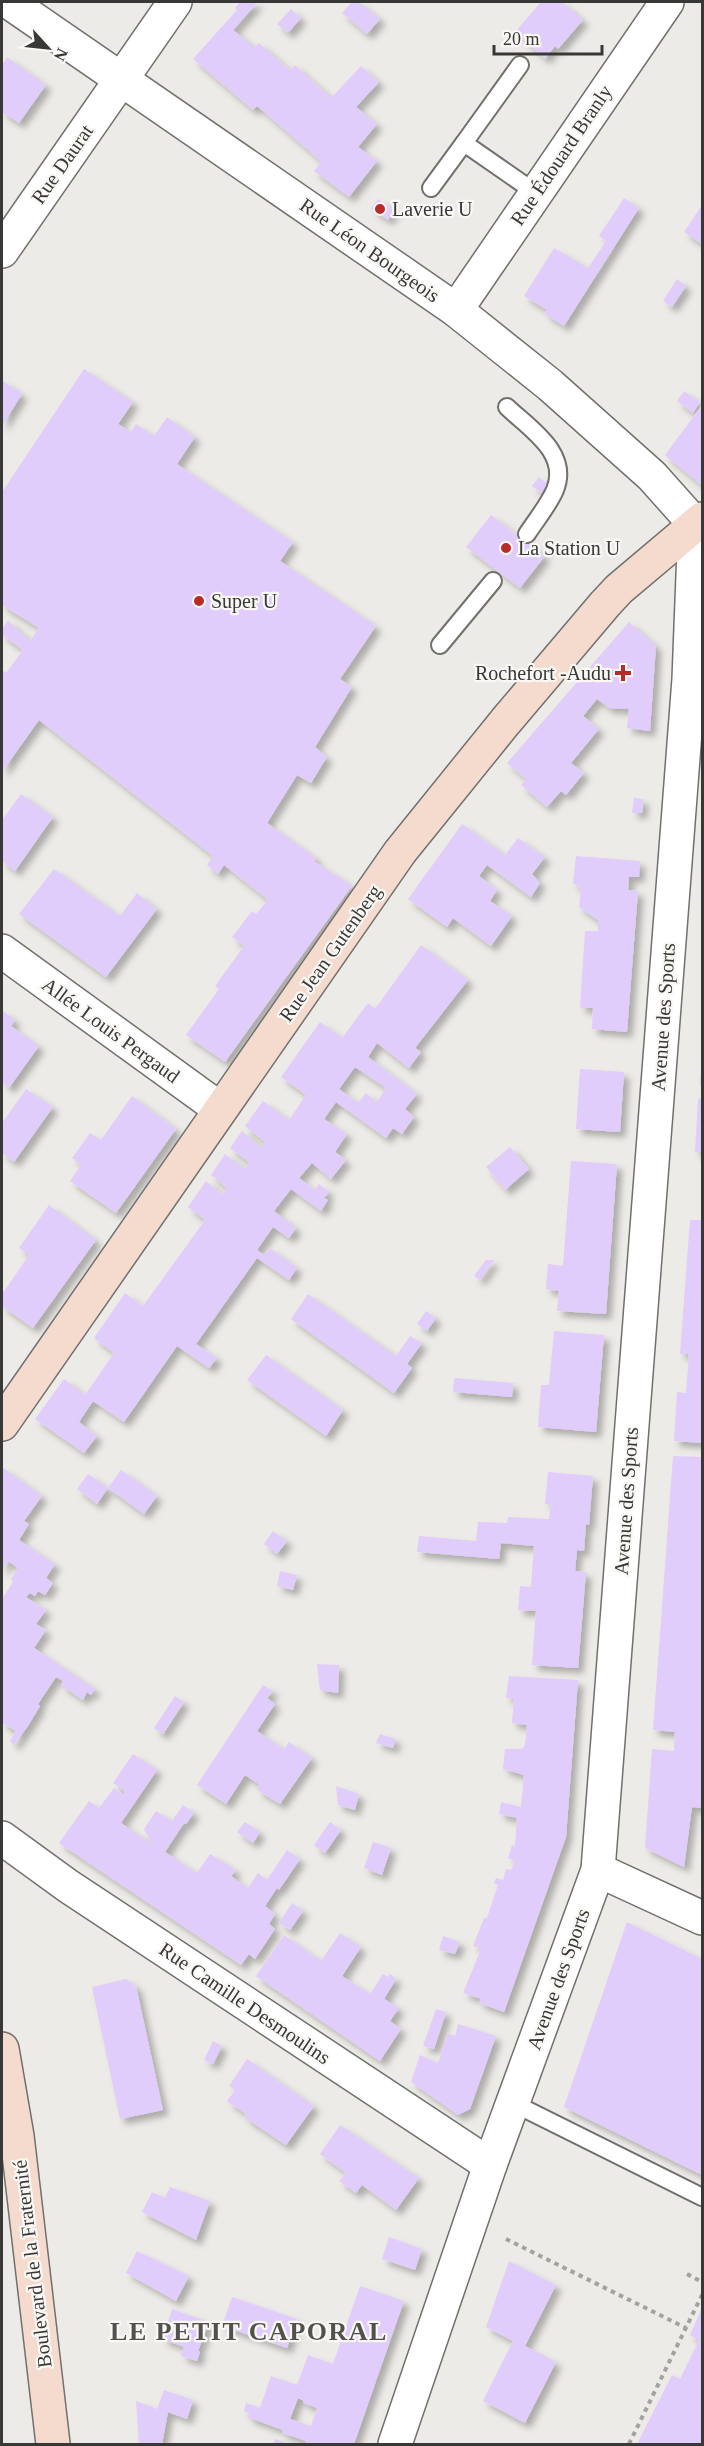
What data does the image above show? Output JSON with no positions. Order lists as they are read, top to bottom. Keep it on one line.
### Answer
{"streets":{"main road":["Rue Jean Gutenberg","Boulevard de la Fraternité"],"street":["Rue Édouard Branly","Rue Daurat","Rue Léon Bourgeois","Avenue des Sports","Allée Louis Pergaud","Rue Camille Desmoulins"]},"crossings":[["Rue Édouard Branly","Rue Léon Bourgeois"],["Rue Daurat","Rue Léon Bourgeois"],["Rue Léon Bourgeois","Rue Jean Gutenberg"],["Rue Léon Bourgeois","Avenue des Sports"],["Rue Jean Gutenberg","Avenue des Sports"],["Rue Jean Gutenberg","Allée Louis Pergaud"],["Avenue des Sports","Rue Camille Desmoulins"]],"districts":["LE PETIT CAPORAL"],"places":{"other":["Laverie U","La Station U","Super U"],"health":["Rochefort -Audu"]},"scale_bar":"20 m","north":"bottom right"}
